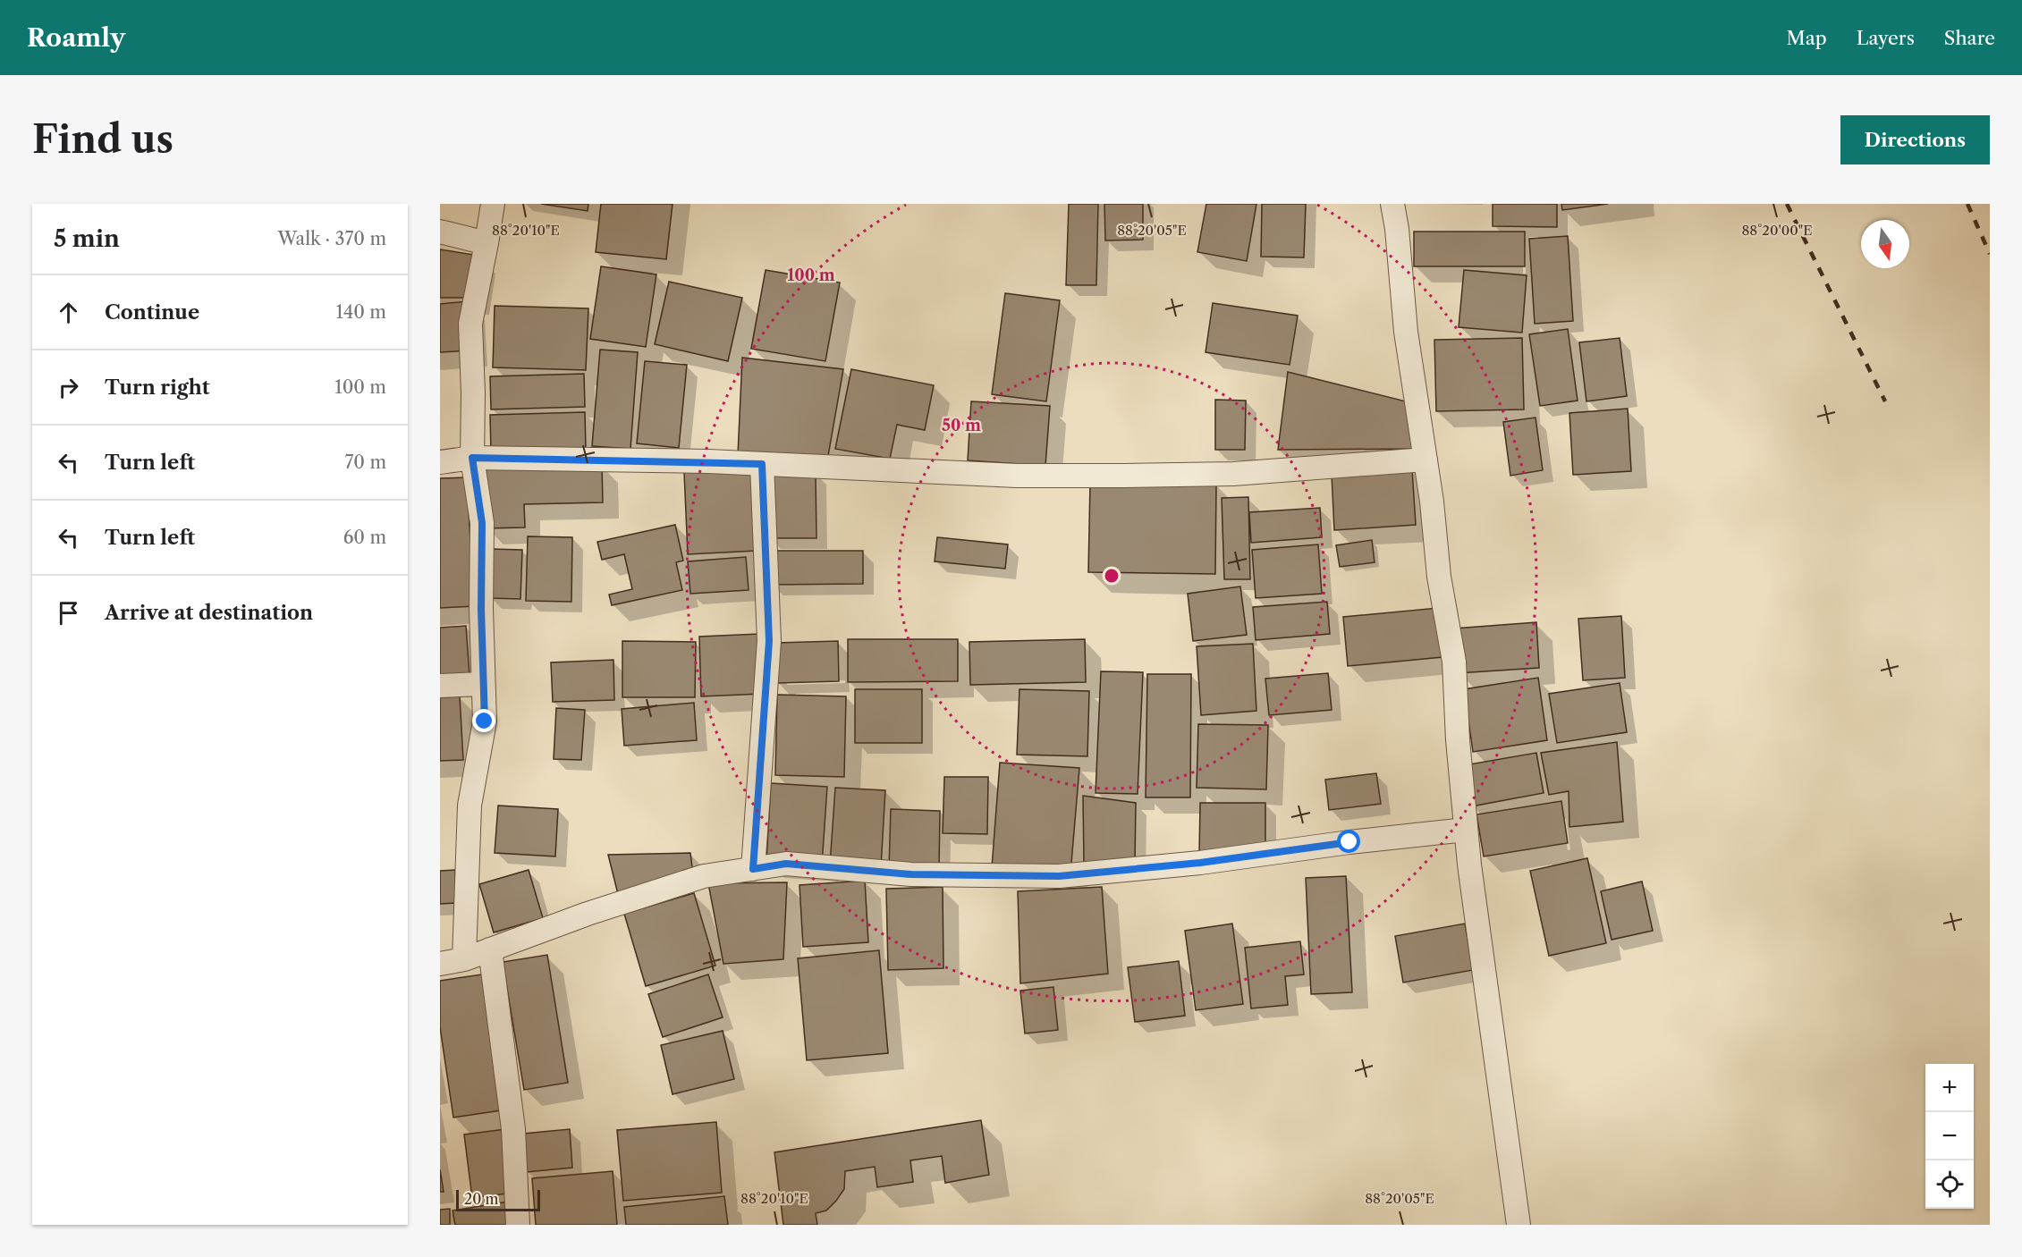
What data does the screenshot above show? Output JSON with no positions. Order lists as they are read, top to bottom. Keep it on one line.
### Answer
{"scale_bar":"20 m","north":"bottom","page":{"header":"Roamly","nav":["Map","Layers","Share"],"buttons":"Directions","title":"Find us","heading":["5 min","Walk · 370 m"],"list":[["Continue","140 m"],["Turn right","100 m"],["Turn left","70 m"],["Turn left","60 m"],"Arrive at destination"],"map_buttons":["+","−"],"scale":"20 m"},"coordinates":["88°20'10\"E","88°20'05\"E","88°20'00\"E"],"rings":["100 m","50 m"]}
